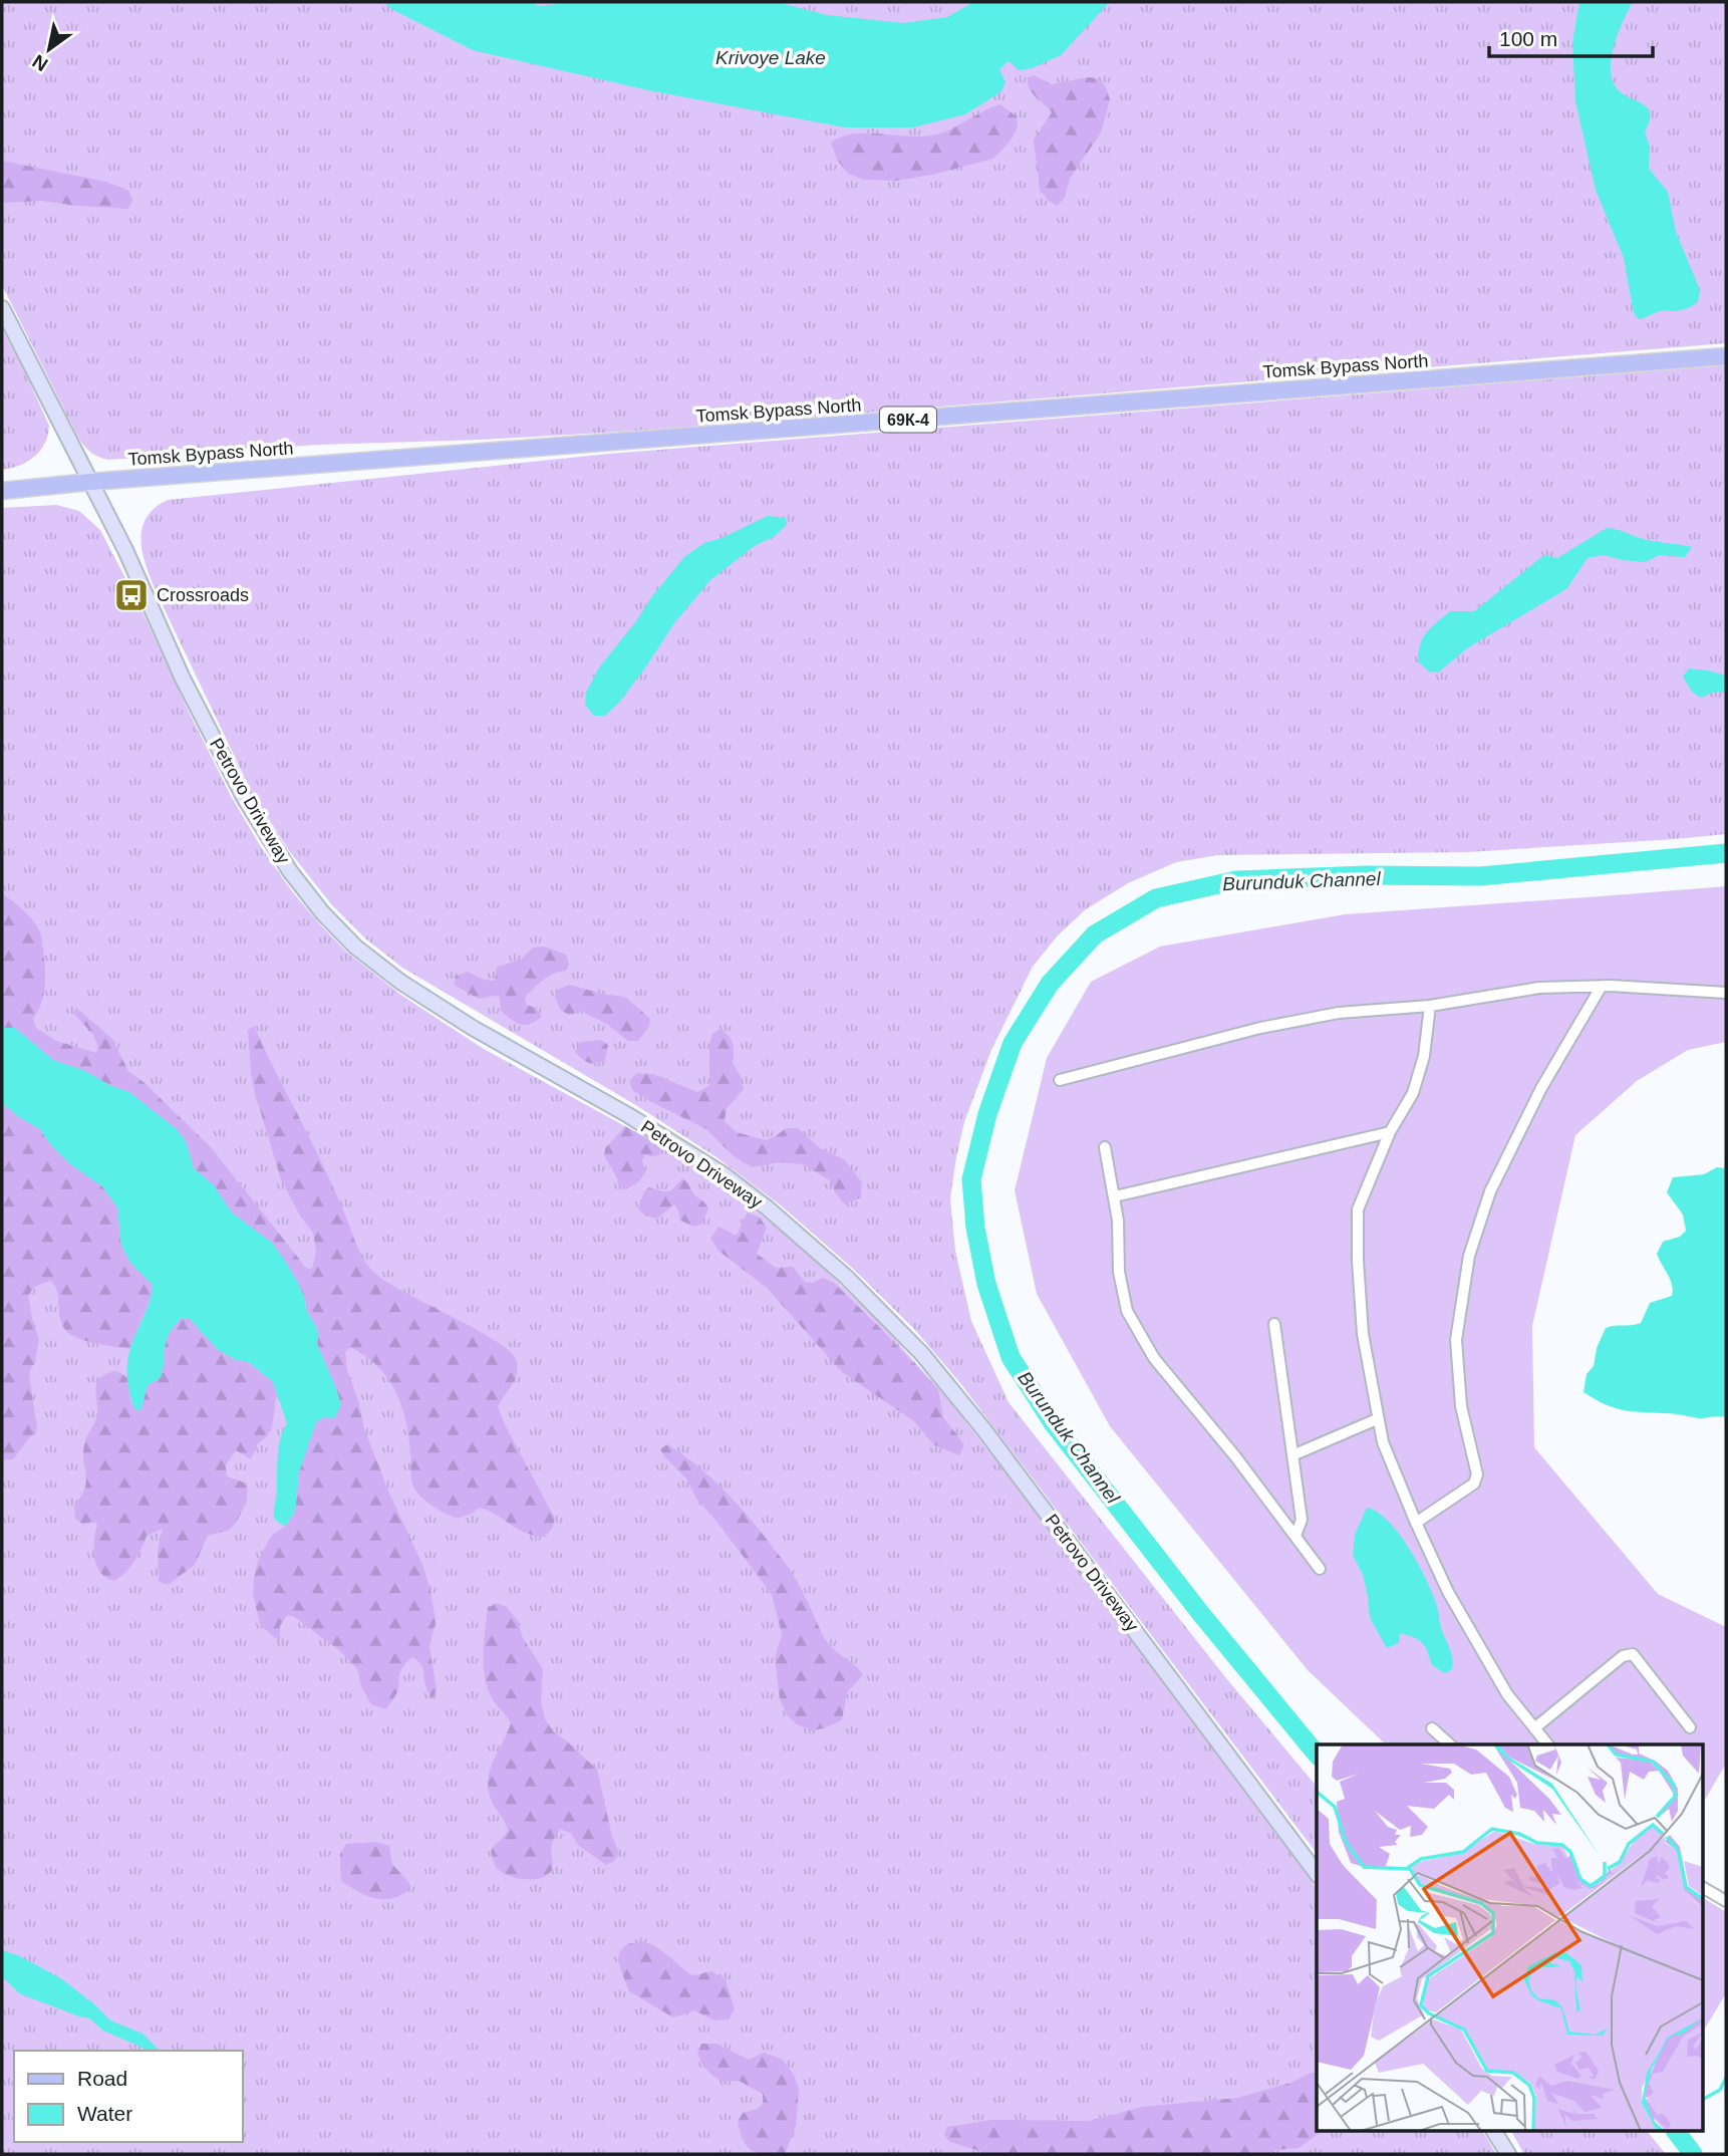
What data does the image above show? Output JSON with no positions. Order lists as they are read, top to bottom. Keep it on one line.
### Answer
{"streets":{"main road":["Tomsk Bypass North","69К-4"],"street":["Petrovo Driveway"]},"crossings":[["Tomsk Bypass North","Petrovo Driveway"]],"water":["Krivoye Lake","Burunduk Channel"],"places":{"bus stop":["Crossroads"]},"legend":["Road","Water"],"scale_bar":"100 m","north":"bottom left"}
